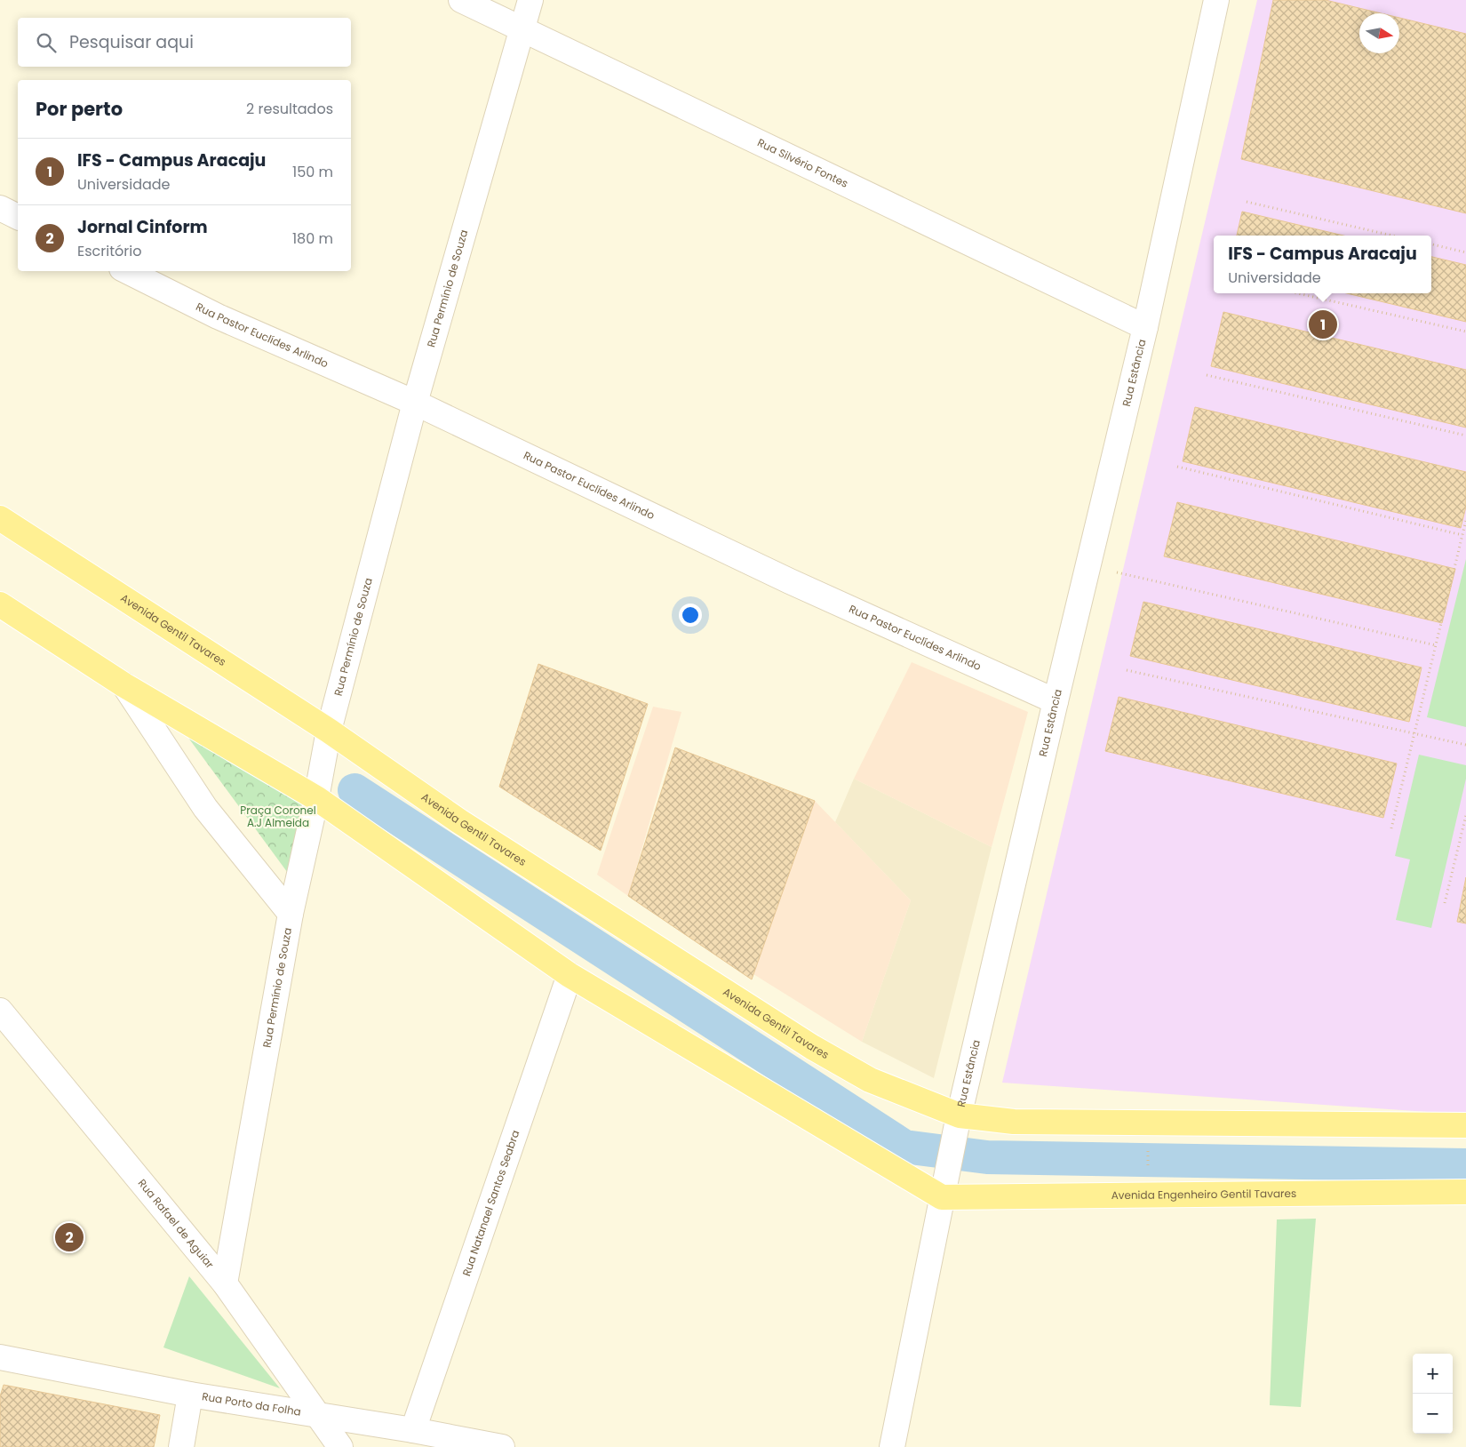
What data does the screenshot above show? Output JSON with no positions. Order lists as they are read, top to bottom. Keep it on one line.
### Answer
{"streets":{"main road":["Avenida Gentil Tavares","Avenida Engenheiro Gentil Tavares"],"street":["Rua Silvério Fontes","Rua Permínio de Souza","Rua Pastor Euclídes Arlindo","Rua Estância","Rua Natanael Santos Seabra","Rua Rafael de Aguiar","Rua Porto da Folha"]},"crossings":[["Rua Silvério Fontes","Rua Permínio de Souza"],["Rua Silvério Fontes","Rua Estância"],["Rua Permínio de Souza","Rua Pastor Euclídes Arlindo"],["Rua Permínio de Souza","Avenida Gentil Tavares"],["Rua Permínio de Souza","Rua Rafael de Aguiar"],["Rua Pastor Euclídes Arlindo","Rua Estância"],["Rua Estância","Avenida Gentil Tavares"],["Rua Estância","Avenida Engenheiro Gentil Tavares"],["Rua Natanael Santos Seabra","Rua Porto da Folha"],["Rua Rafael de Aguiar","Rua Porto da Folha"]],"parks":["Praça Coronel A.J Almeida"],"north":"right","page":{"search":"Pesquisar aqui","heading":["Por perto","2 resultados"],"list":[{"mark":"1","name":"IFS - Campus Aracaju","note":"Universidade","value":"150 m"},{"mark":"2","name":"Jornal Cinform","note":"Escritório","value":"180 m"}],"popup":["IFS - Campus Aracaju","Universidade"],"pins":["1","2"],"map_buttons":["+","−"]}}
